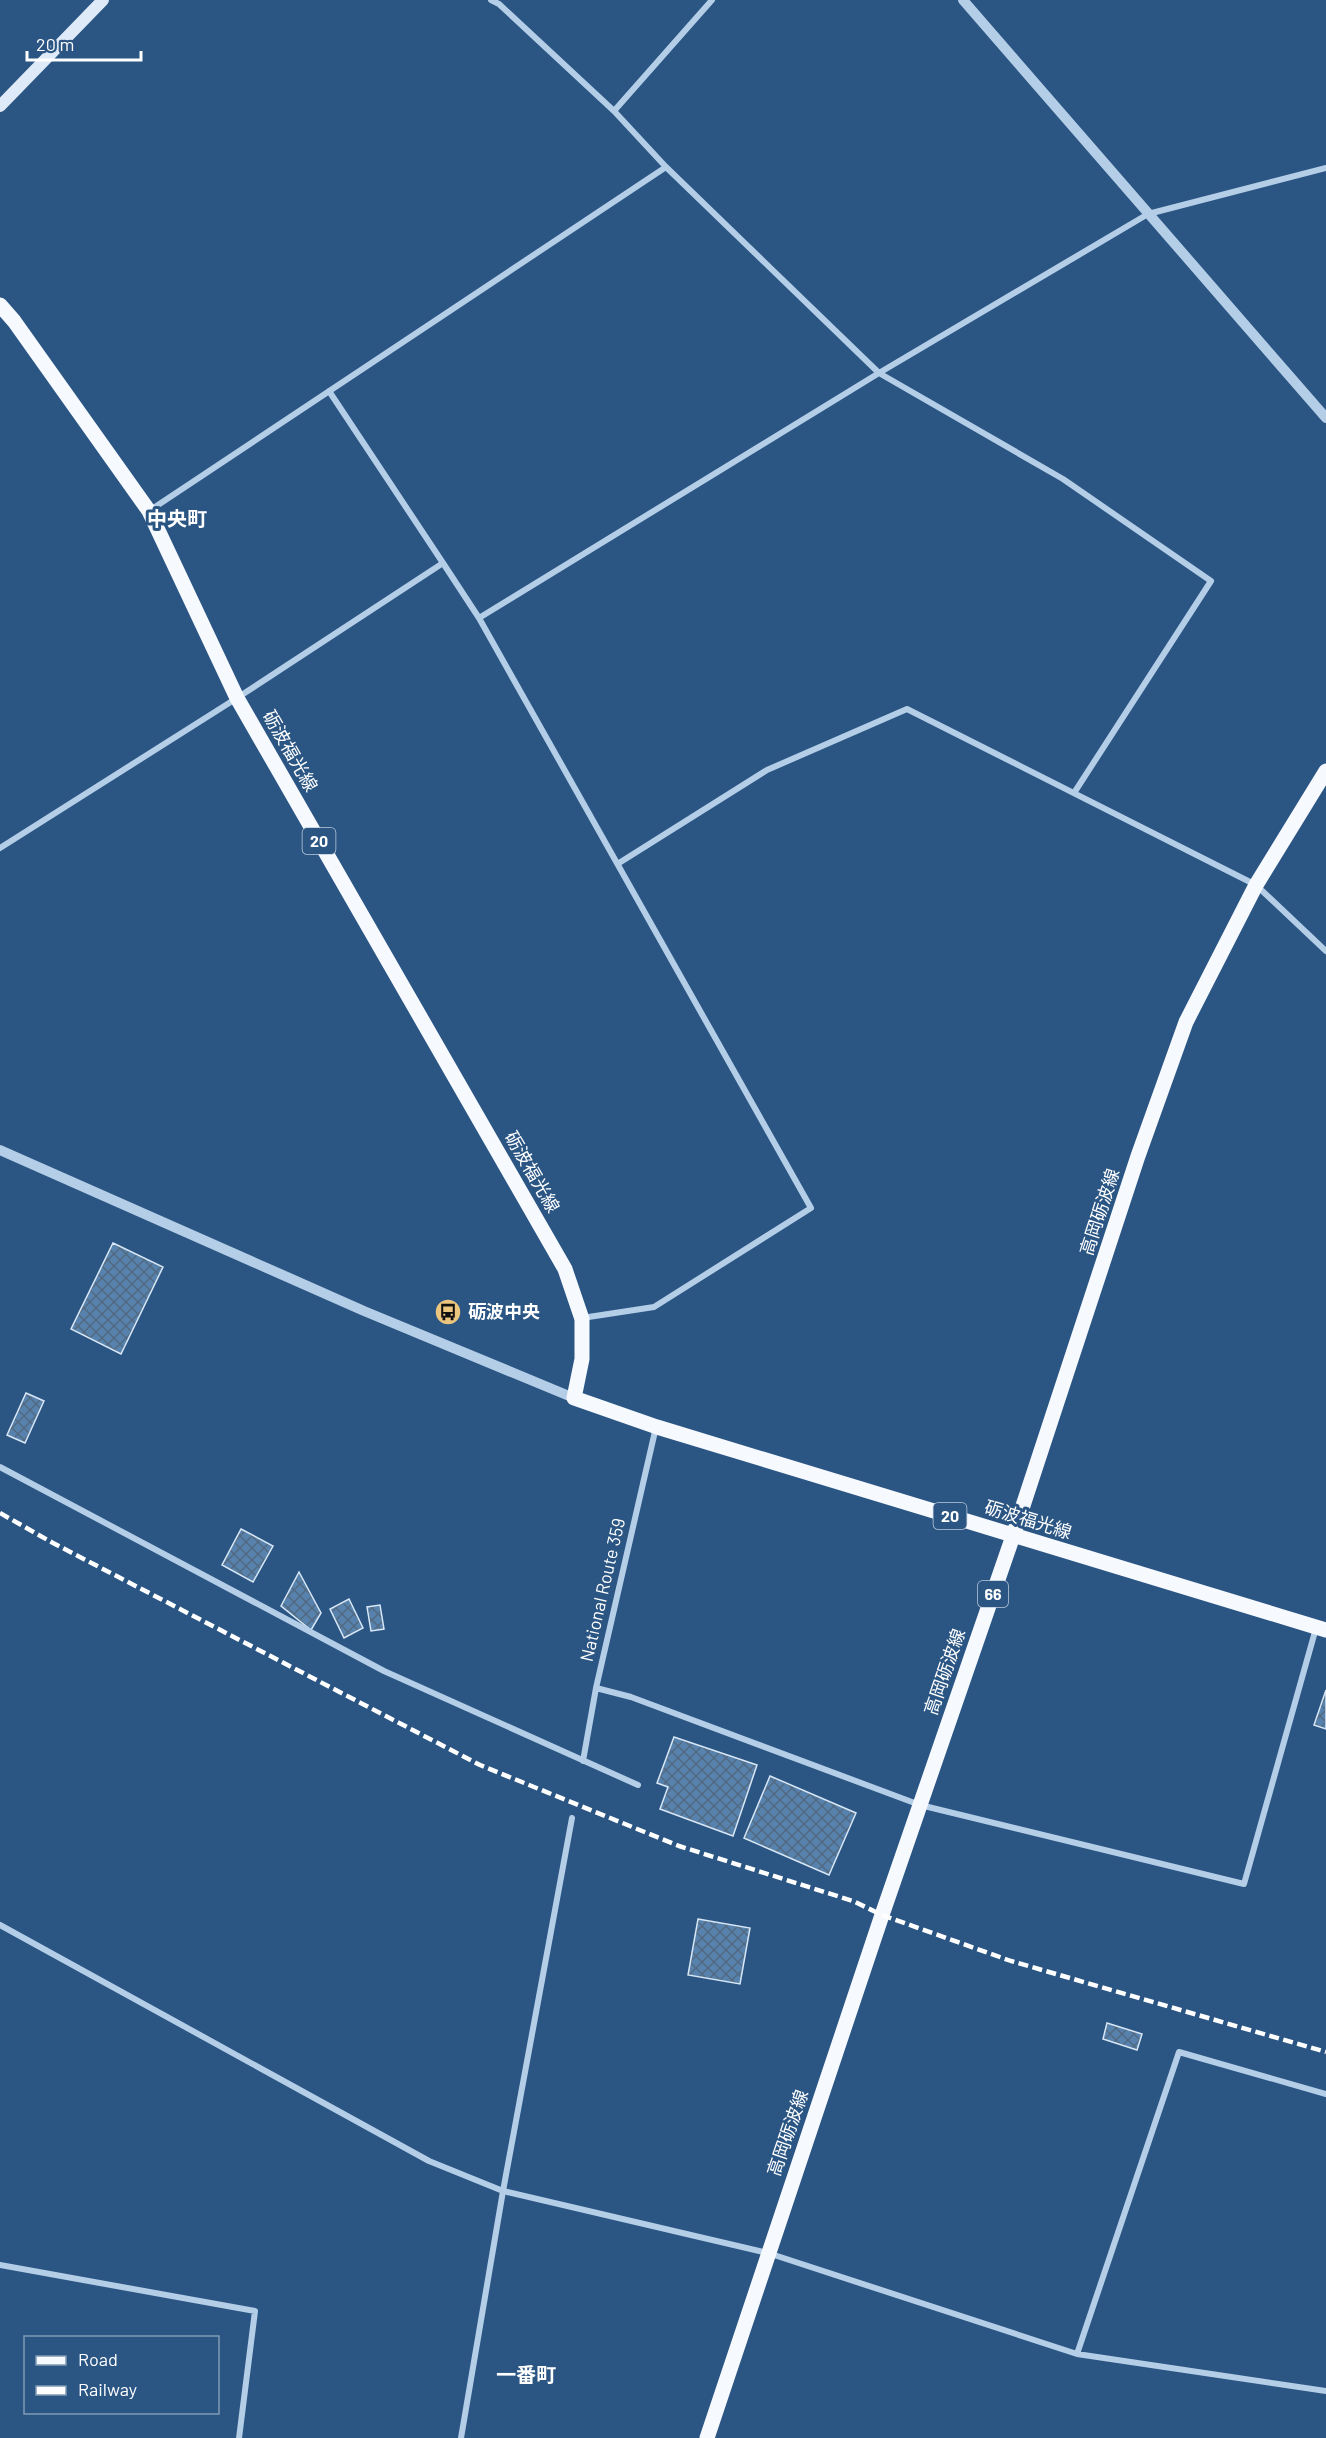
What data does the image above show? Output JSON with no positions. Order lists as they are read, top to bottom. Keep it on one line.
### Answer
{"streets":{"main road":["砺波福光線","20","高岡砺波線","66"],"street":["National Route 359"]},"crossings":[["砺波福光線","高岡砺波線"],["砺波福光線","National Route 359"]],"districts":["中央町","一番町"],"places":{"bus stop":["砺波中央"]},"legend":["Road","Railway"],"scale_bar":"20 m"}
